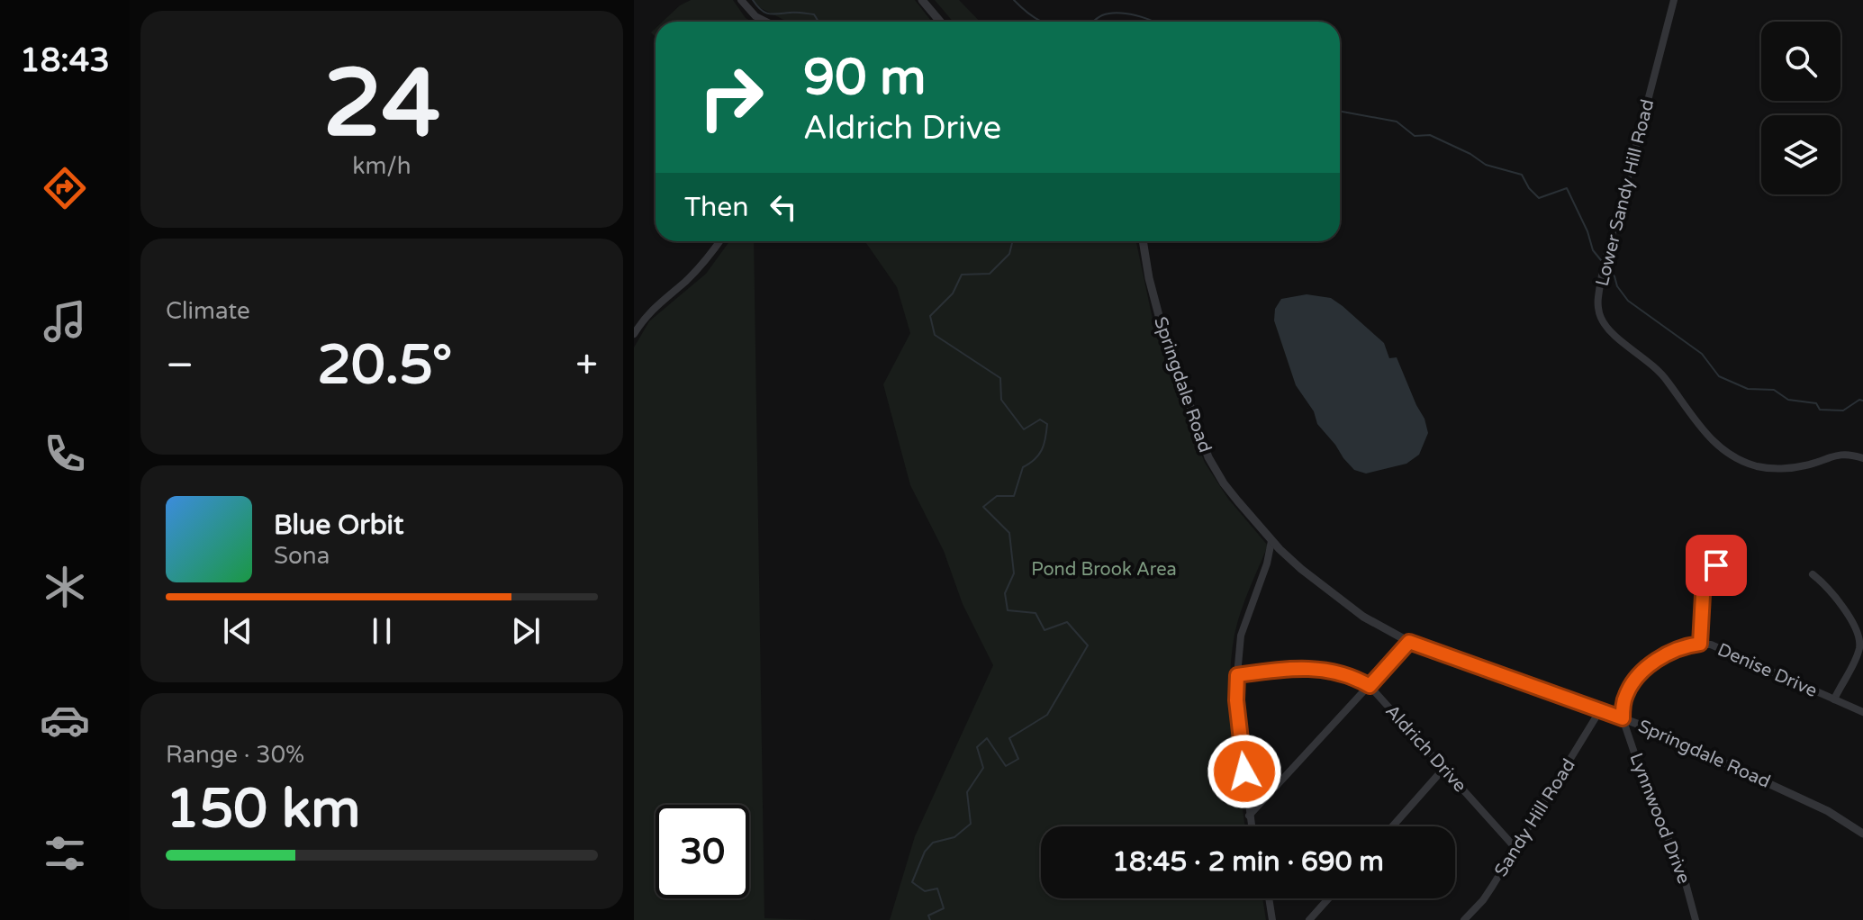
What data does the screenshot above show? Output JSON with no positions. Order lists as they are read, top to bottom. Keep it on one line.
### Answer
{"streets":{"street":["Lower Sandy Hill Road","Springdale Road","Denise Drive","Aldrich Drive","Sandy Hill Road","Lynnwood Drive"]},"crossings":[["Springdale Road","Denise Drive"],["Springdale Road","Sandy Hill Road"],["Springdale Road","Lynnwood Drive"],["Denise Drive","Lynnwood Drive"],["Aldrich Drive","Sandy Hill Road"]],"parks":["Pond Brook Area"],"page":{"tabs":"18:43","tile":[["24","km/h"],"Climate",["Range · 30%","150 km"]],"turn":["90 m","Aldrich Drive"],"then":"Then","heat":["−","20.5°","+"],"song":["Blue Orbit","Sona"],"limit":"30","trip":"18:45 · 2 min · 690 m"}}
